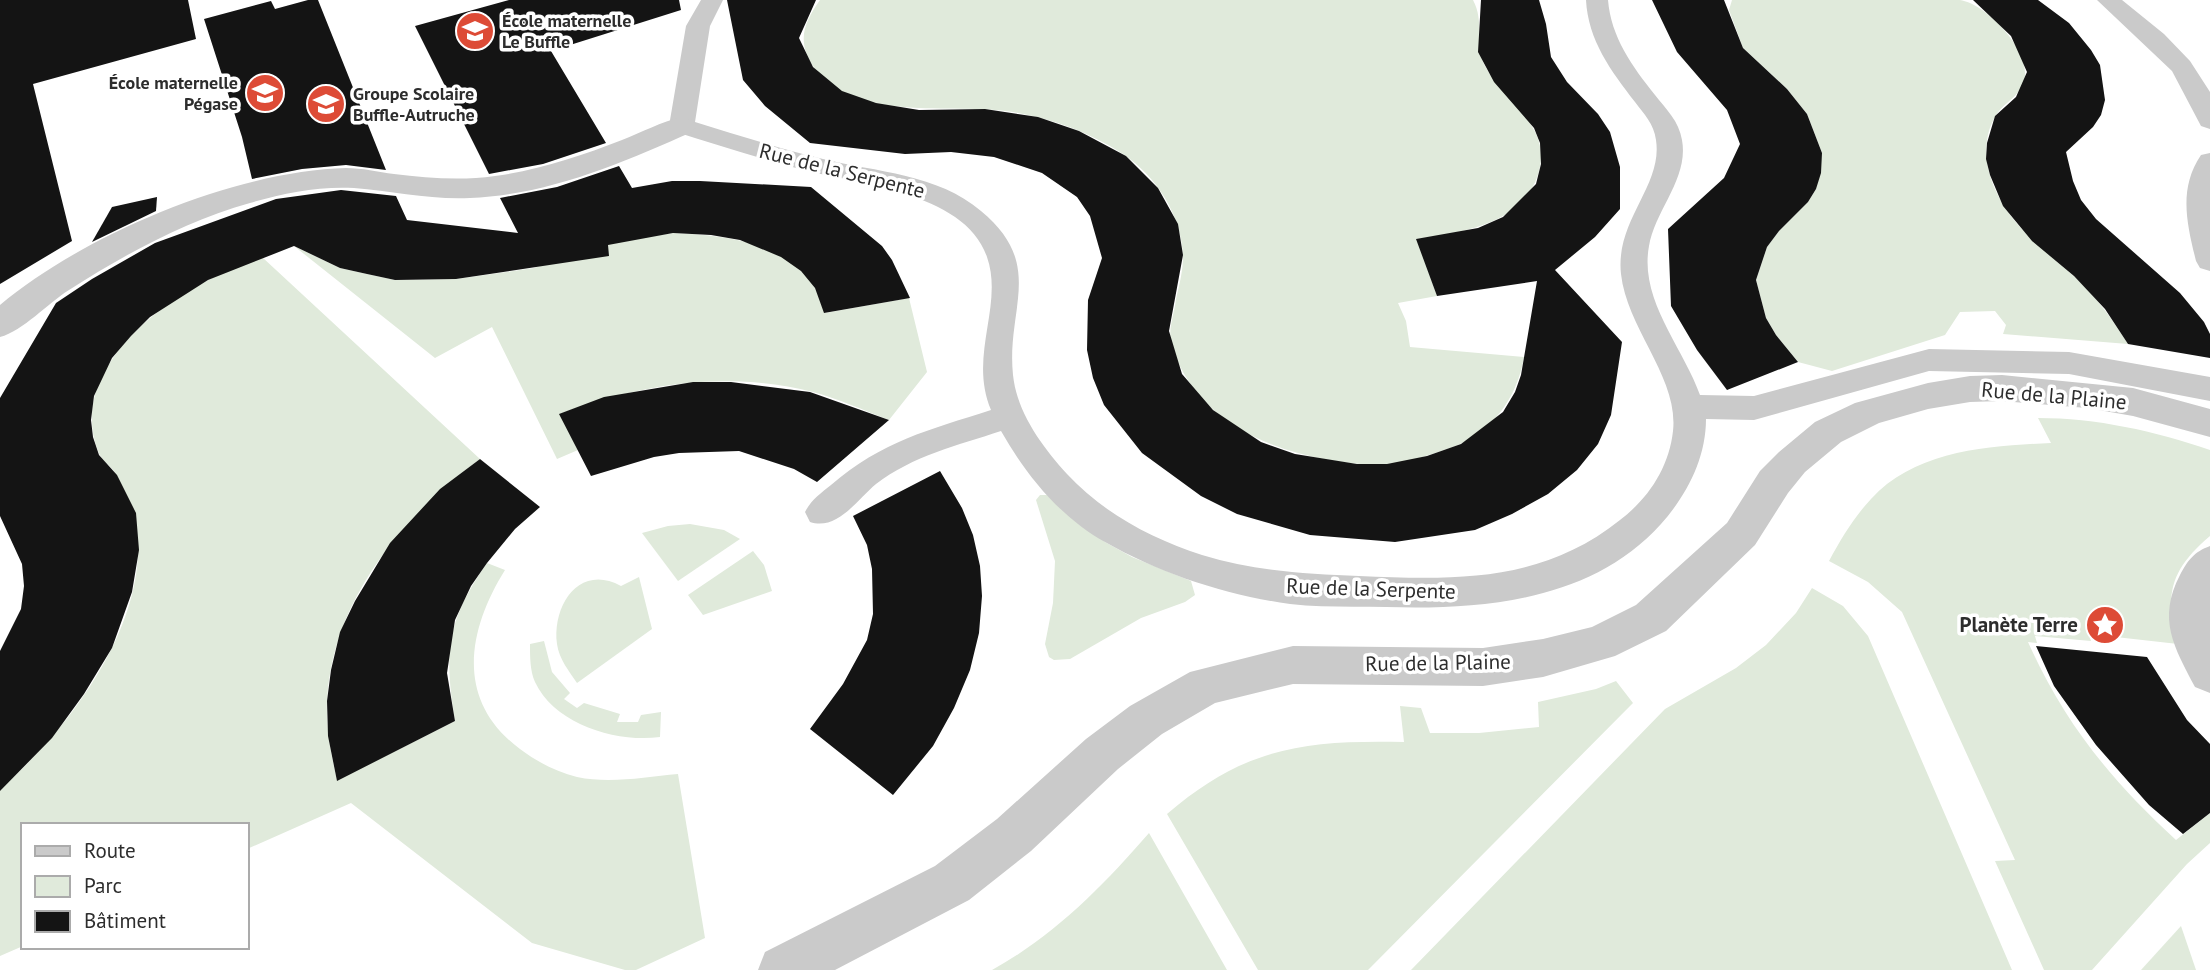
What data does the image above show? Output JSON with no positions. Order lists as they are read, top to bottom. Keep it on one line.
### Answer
{"streets":{"street":["Rue de la Plaine"],"lane":["Rue de la Serpente"]},"places":{"school or university":["École maternelle Le Buffle","École maternelle Pégase","Groupe Scolaire Buffle-Autruche"],"place":["Planète Terre"]},"legend":["Route","Parc","Bâtiment"]}
